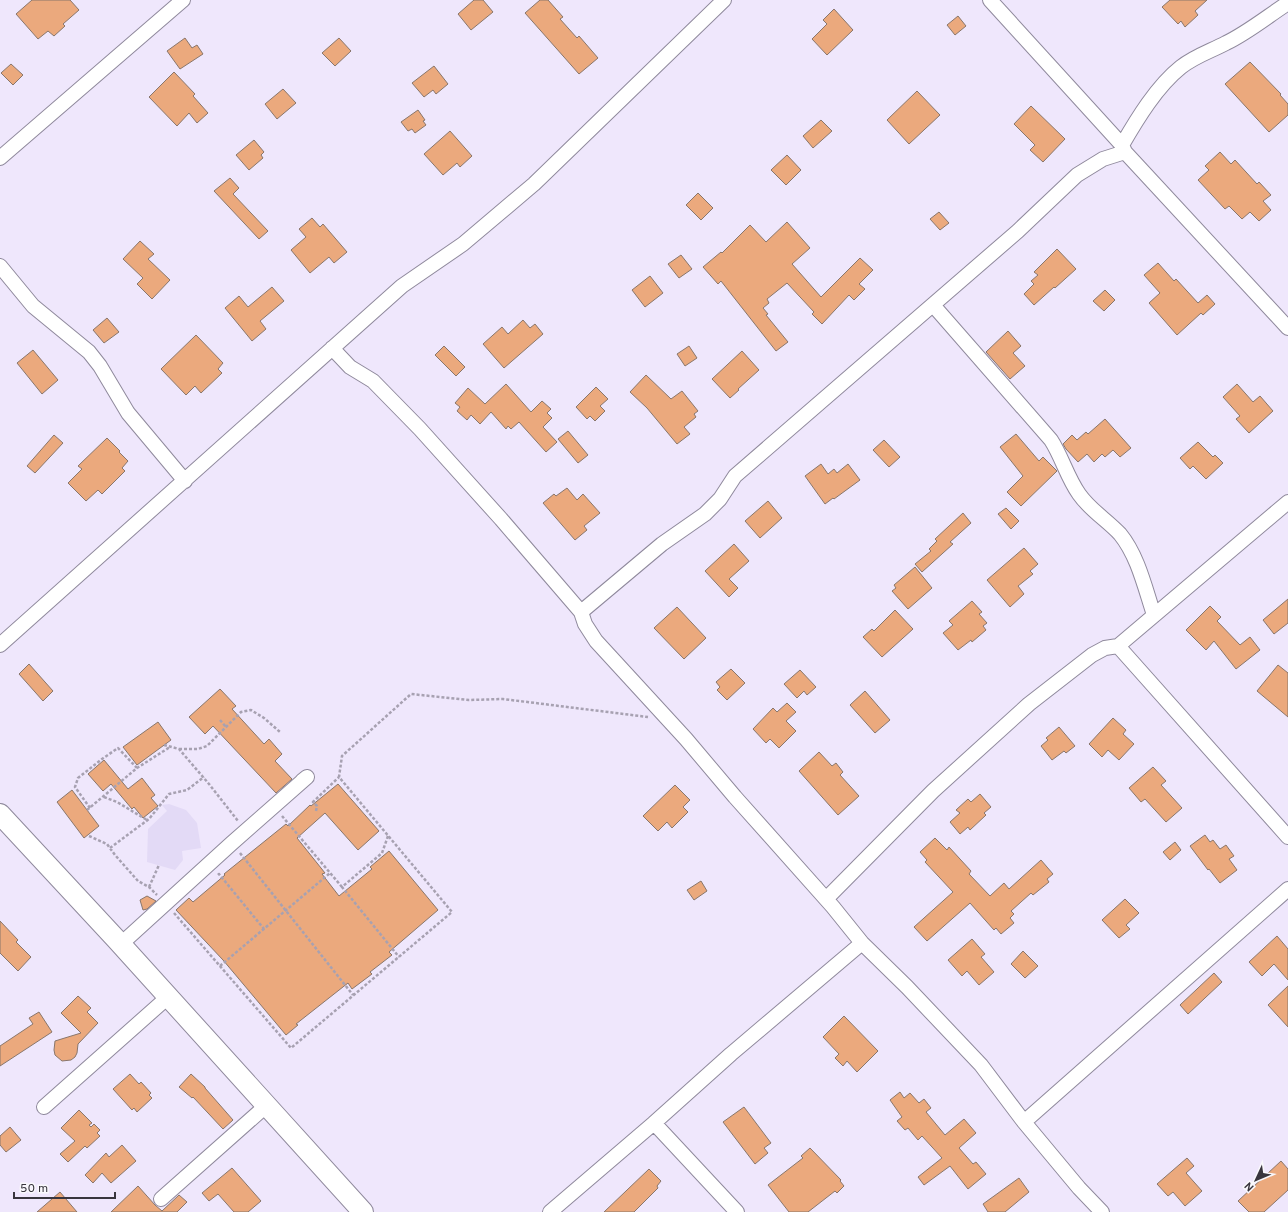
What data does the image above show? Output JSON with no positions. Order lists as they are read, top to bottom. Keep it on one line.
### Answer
{"scale_bar":"50 m","north":"bottom left"}
